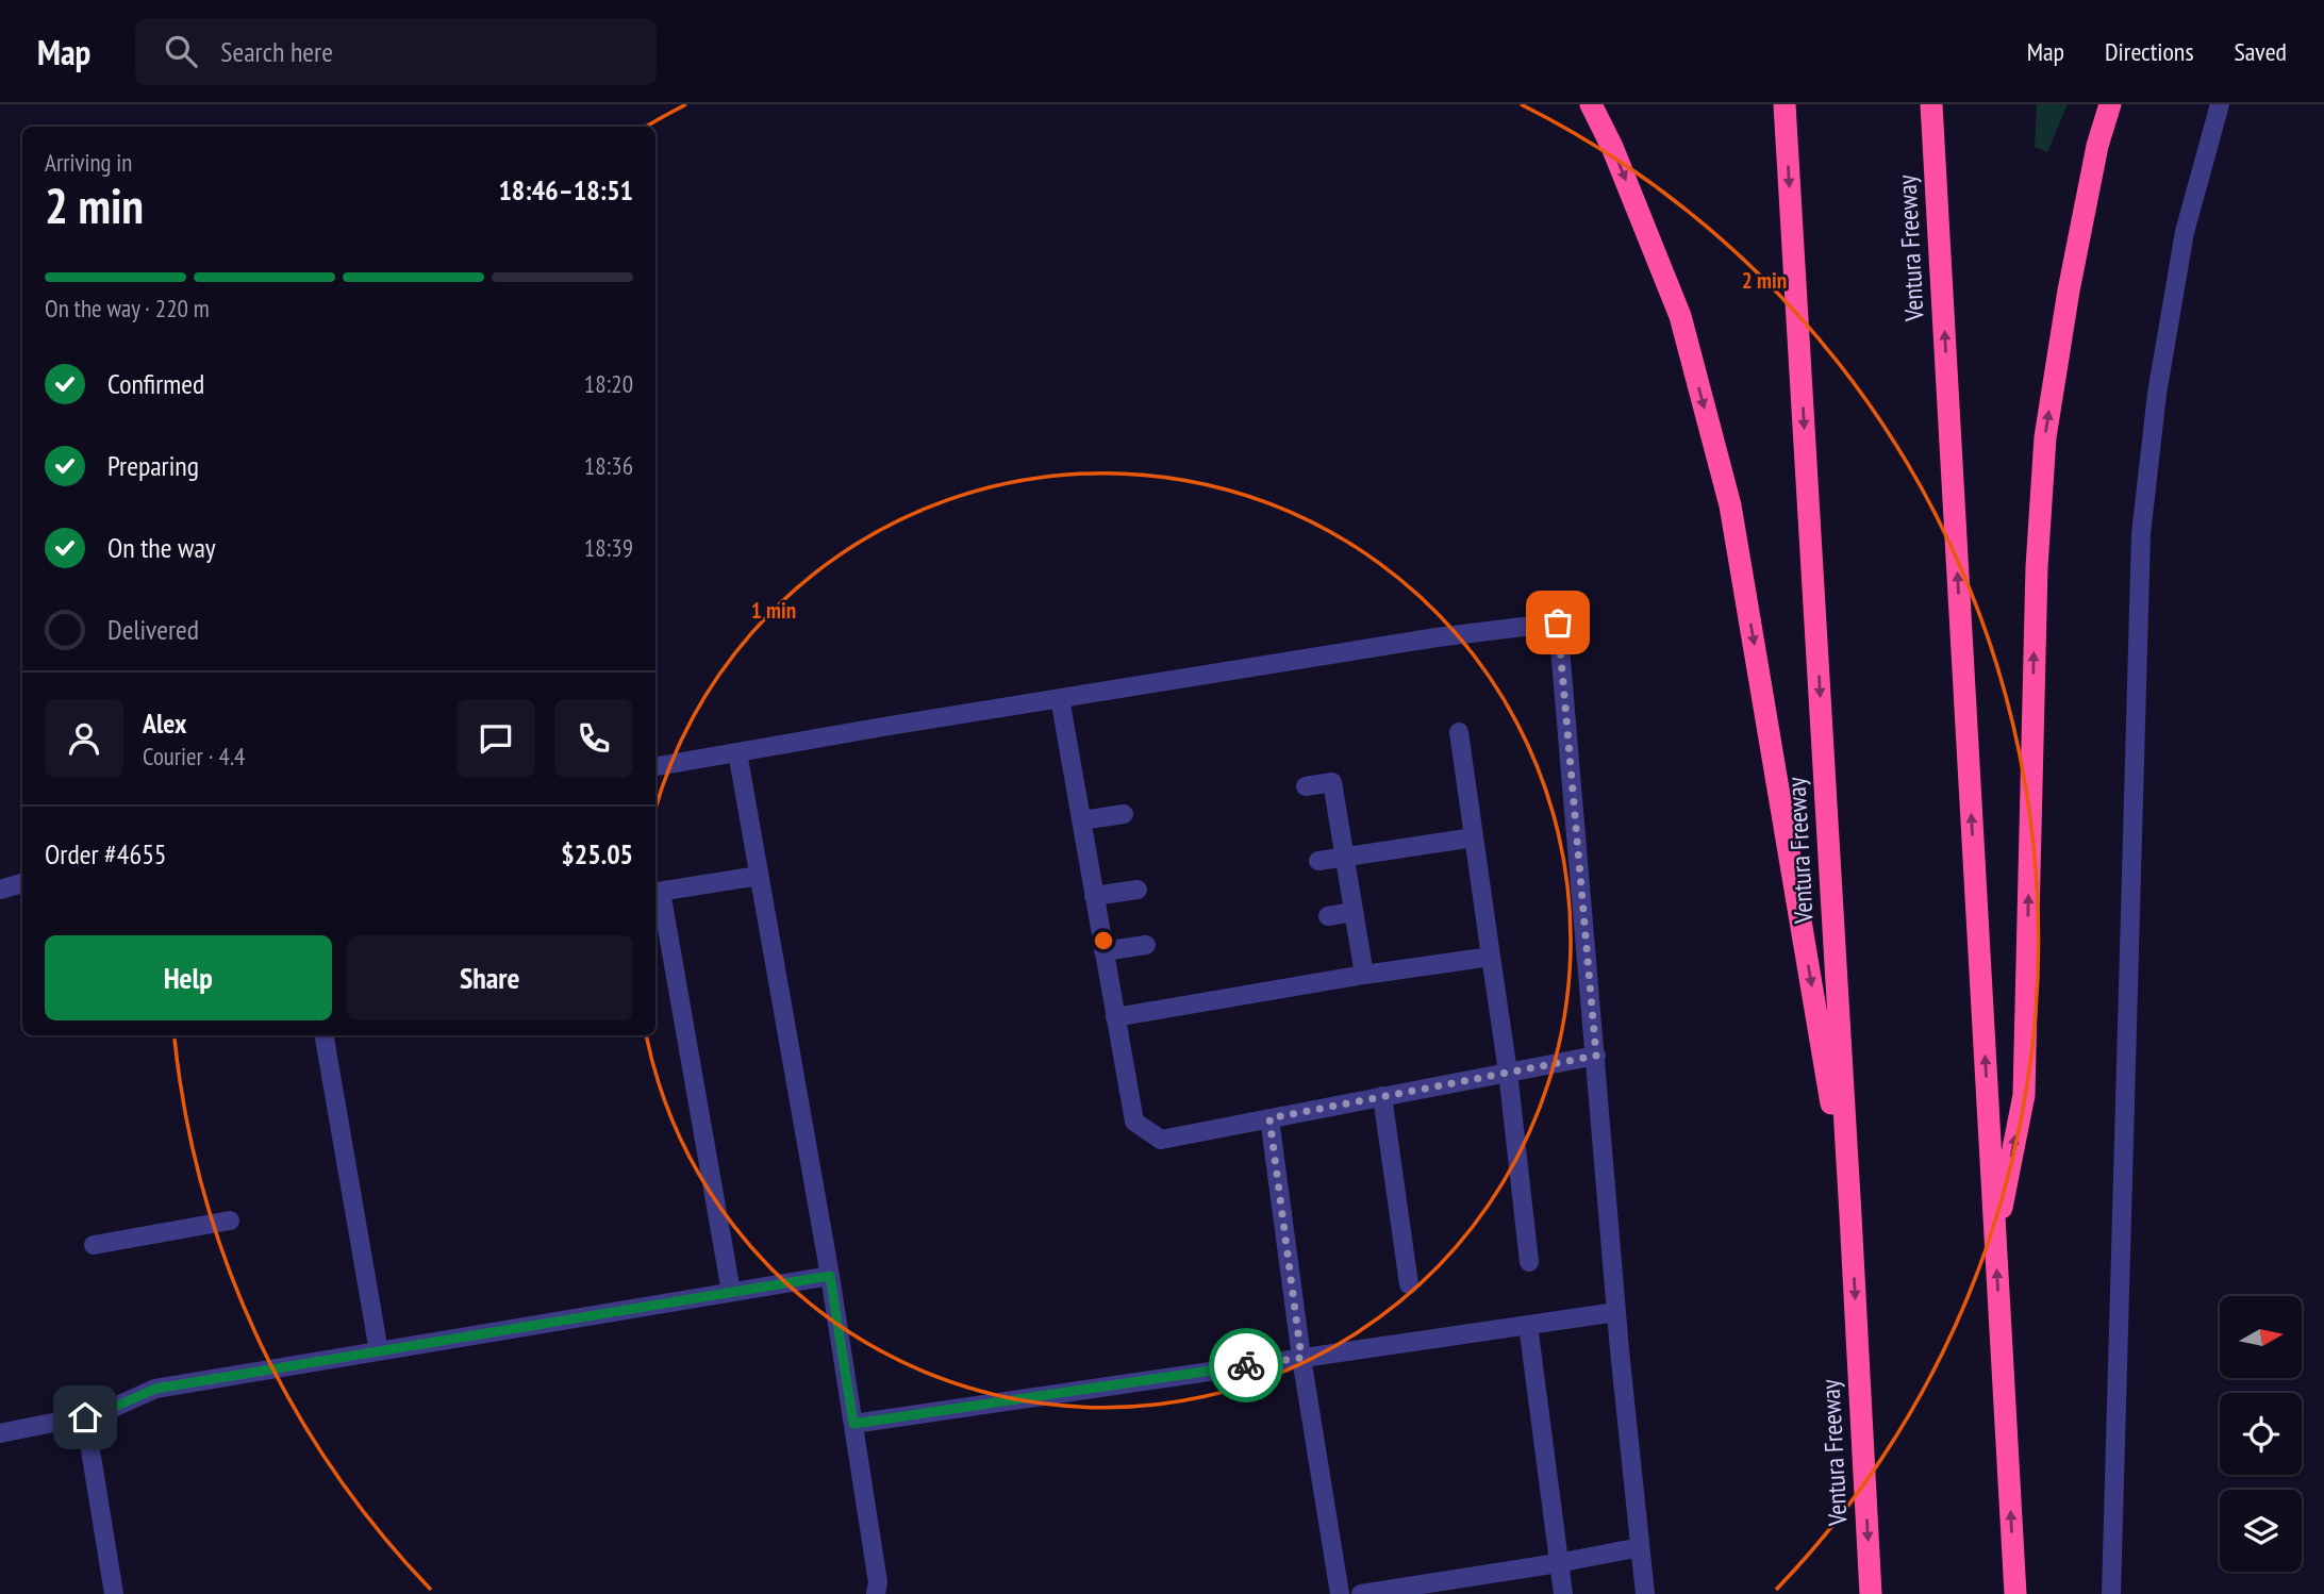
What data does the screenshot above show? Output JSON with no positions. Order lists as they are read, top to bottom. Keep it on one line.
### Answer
{"streets":{"highway":["Ventura Freeway"]},"north":"right","page":{"header":"Map","search":"Search here","nav":["Map","Directions","Saved"],"heading":["2 min","Arriving in","18:46–18:51"],"panel":["Alex","Courier · 4.4","Order #4655","$25.05"],"bar":"On the way · 220 m","list":[["Confirmed","18:20"],["Preparing","18:36"],["On the way","18:39"],"Delivered"],"buttons":["Help","Share"]},"rings":["2 min","1 min"]}
